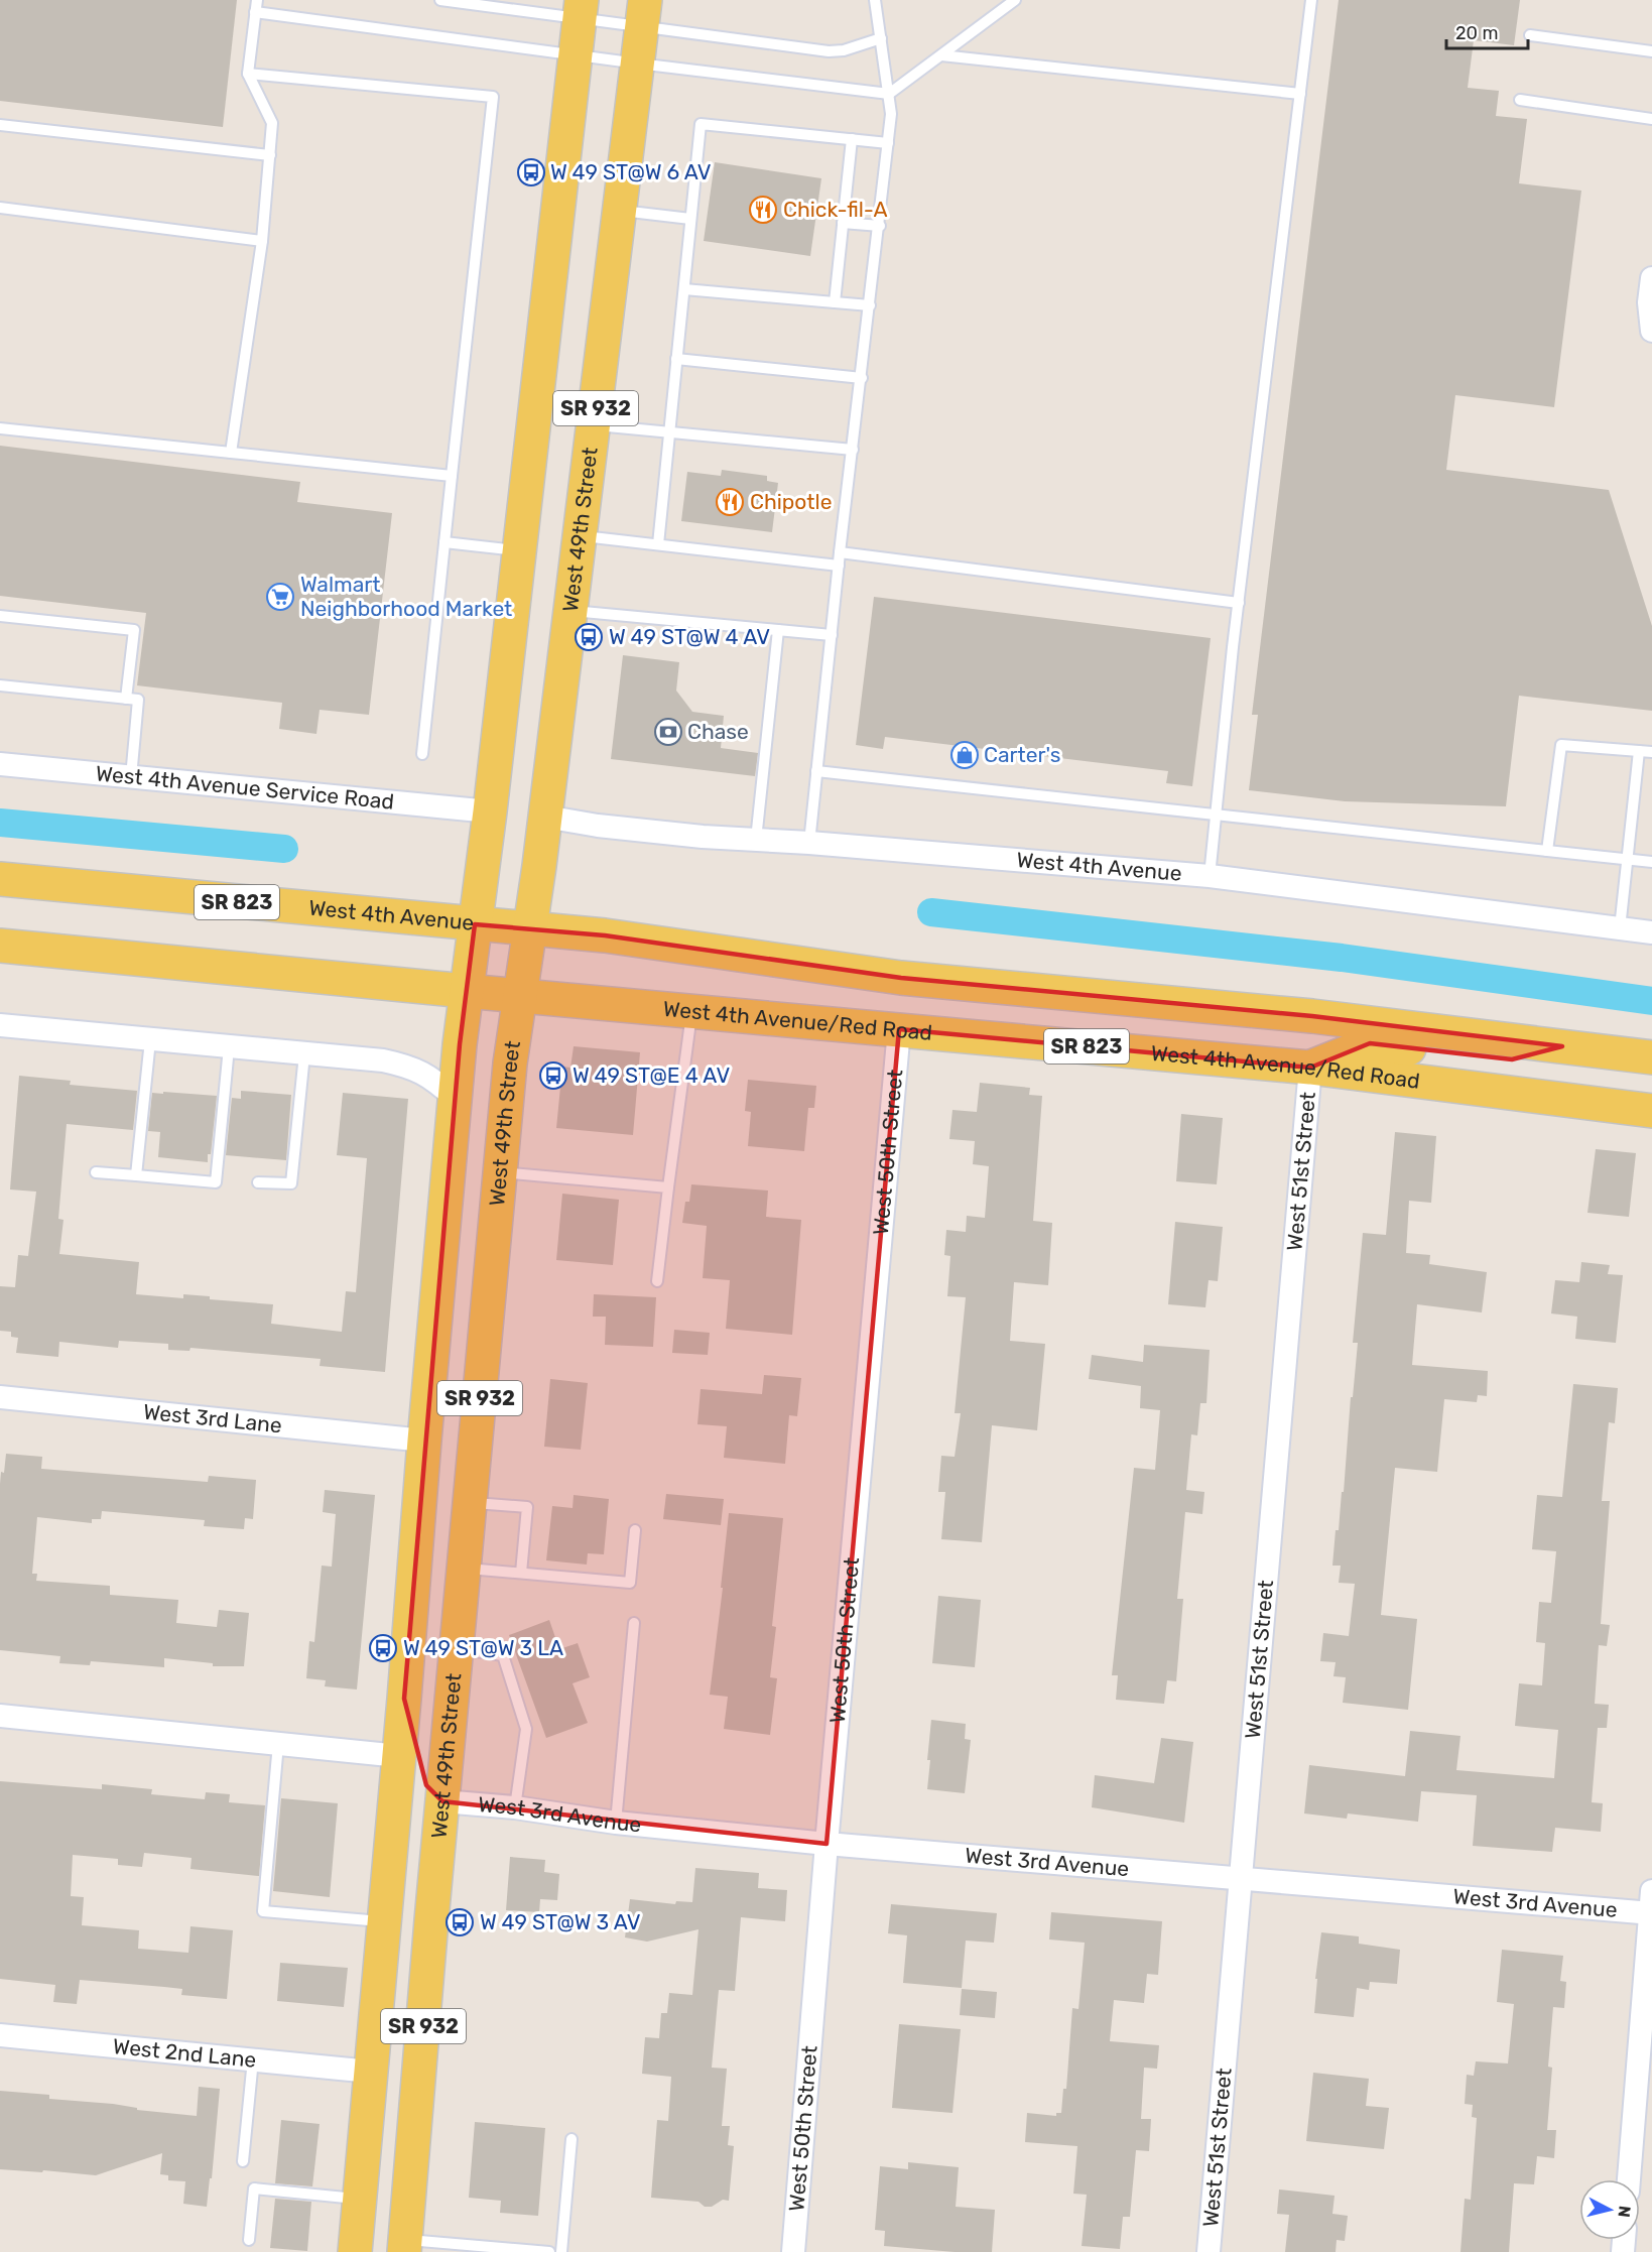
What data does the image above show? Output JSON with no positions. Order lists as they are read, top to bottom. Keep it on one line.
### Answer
{"streets":{"main road":["SR 932","West 49th Street","West 4th Avenue","SR 823","West 4th Avenue/Red Road"],"street":["West 4th Avenue Service Road","West 50th Street","West 51st Street","West 3rd Lane","West 3rd Avenue","West 2nd Lane"]},"crossings":[["SR 932","West 4th Avenue Service Road"],["SR 932","West 4th Avenue"],["SR 932","SR 823"],["SR 932","West 3rd Lane"],["SR 932","West 2nd Lane"],["West 49th Street","West 4th Avenue"],["West 49th Street","SR 823"],["West 49th Street","West 4th Avenue/Red Road"],["West 49th Street","West 3rd Avenue"],["West 4th Avenue","SR 823"],["SR 823","West 4th Avenue/Red Road"],["West 4th Avenue/Red Road","West 50th Street"],["West 4th Avenue/Red Road","West 51st Street"],["West 50th Street","West 3rd Avenue"],["West 51st Street","West 3rd Avenue"]],"places":{"bus stop":["W 49 ST@W 6 AV","W 49 ST@W 4 AV","W 49 ST@E 4 AV","W 49 ST@W 3 LA","W 49 ST@W 3 AV"],"restaurant":["Chick-fil-A","Chipotle"],"supermarket":["Walmart Neighborhood Market"],"bank":["Chase"],"shop":["Carter's"]},"scale_bar":"20 m","north":"right"}
